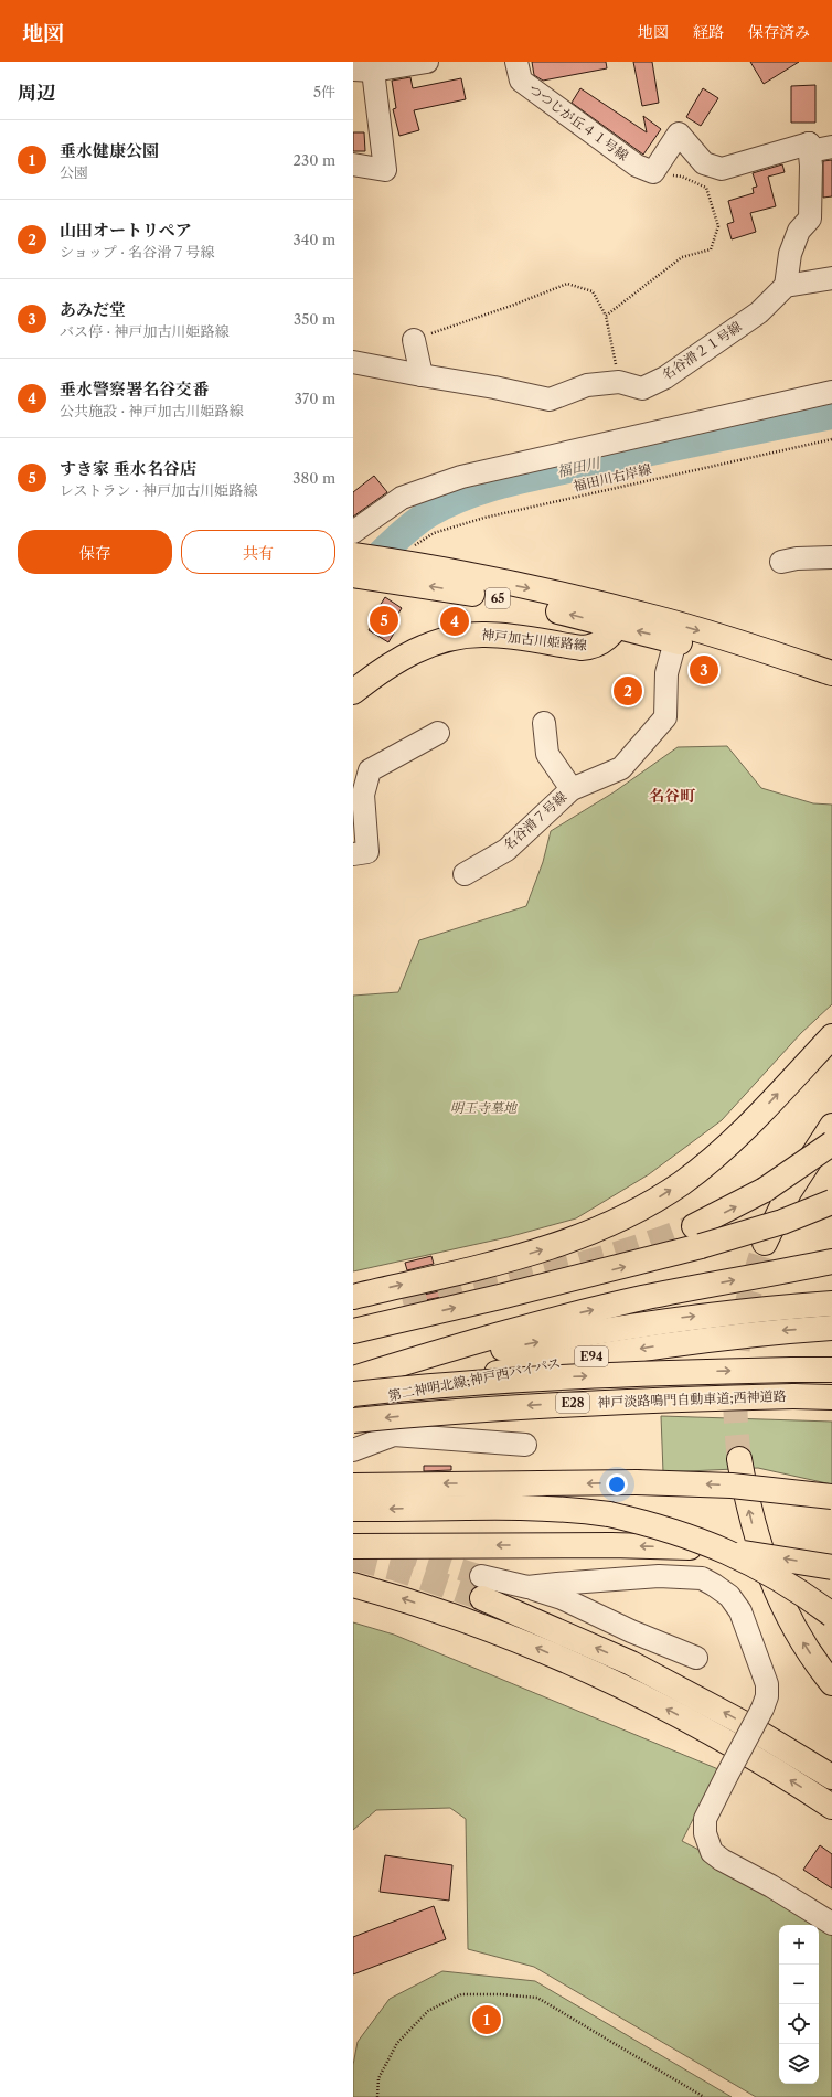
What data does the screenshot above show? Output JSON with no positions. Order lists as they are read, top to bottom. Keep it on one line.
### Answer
{"streets":{"main road":["65","神戸加古川姫路線","E94","第二神明北線;神戸西バイパス","神戸淡路鳴門自動車道;西神道路","E28"],"street":["つつじが丘４１号線","名谷滑２１号線","名谷滑７号線"],"path":["福田川右岸線"]},"crossings":[["福田川右岸線","神戸加古川姫路線"],["神戸加古川姫路線","名谷滑７号線"]],"districts":["名谷町"],"water":["福田川"],"parks":["明王寺墓地"],"page":{"header":"地図","nav":["地図","経路","保存済み"],"heading":["周辺","5件"],"list":[{"mark":"1","name":"垂水健康公園","note":"公園","value":"230 m"},{"mark":"2","name":"山田オートリペア","note":"ショップ · 名谷滑７号線","value":"340 m"},{"mark":"3","name":"あみだ堂","note":"バス停 · 神戸加古川姫路線","value":"350 m"},{"mark":"4","name":"垂水警察署名谷交番","note":"公共施設 · 神戸加古川姫路線","value":"370 m"},{"mark":"5","name":"すき家 垂水名谷店","note":"レストラン · 神戸加古川姫路線","value":"380 m"}],"buttons":["保存","共有"],"pins":["5","4","3","2","1"],"map_buttons":["+","−"]}}
